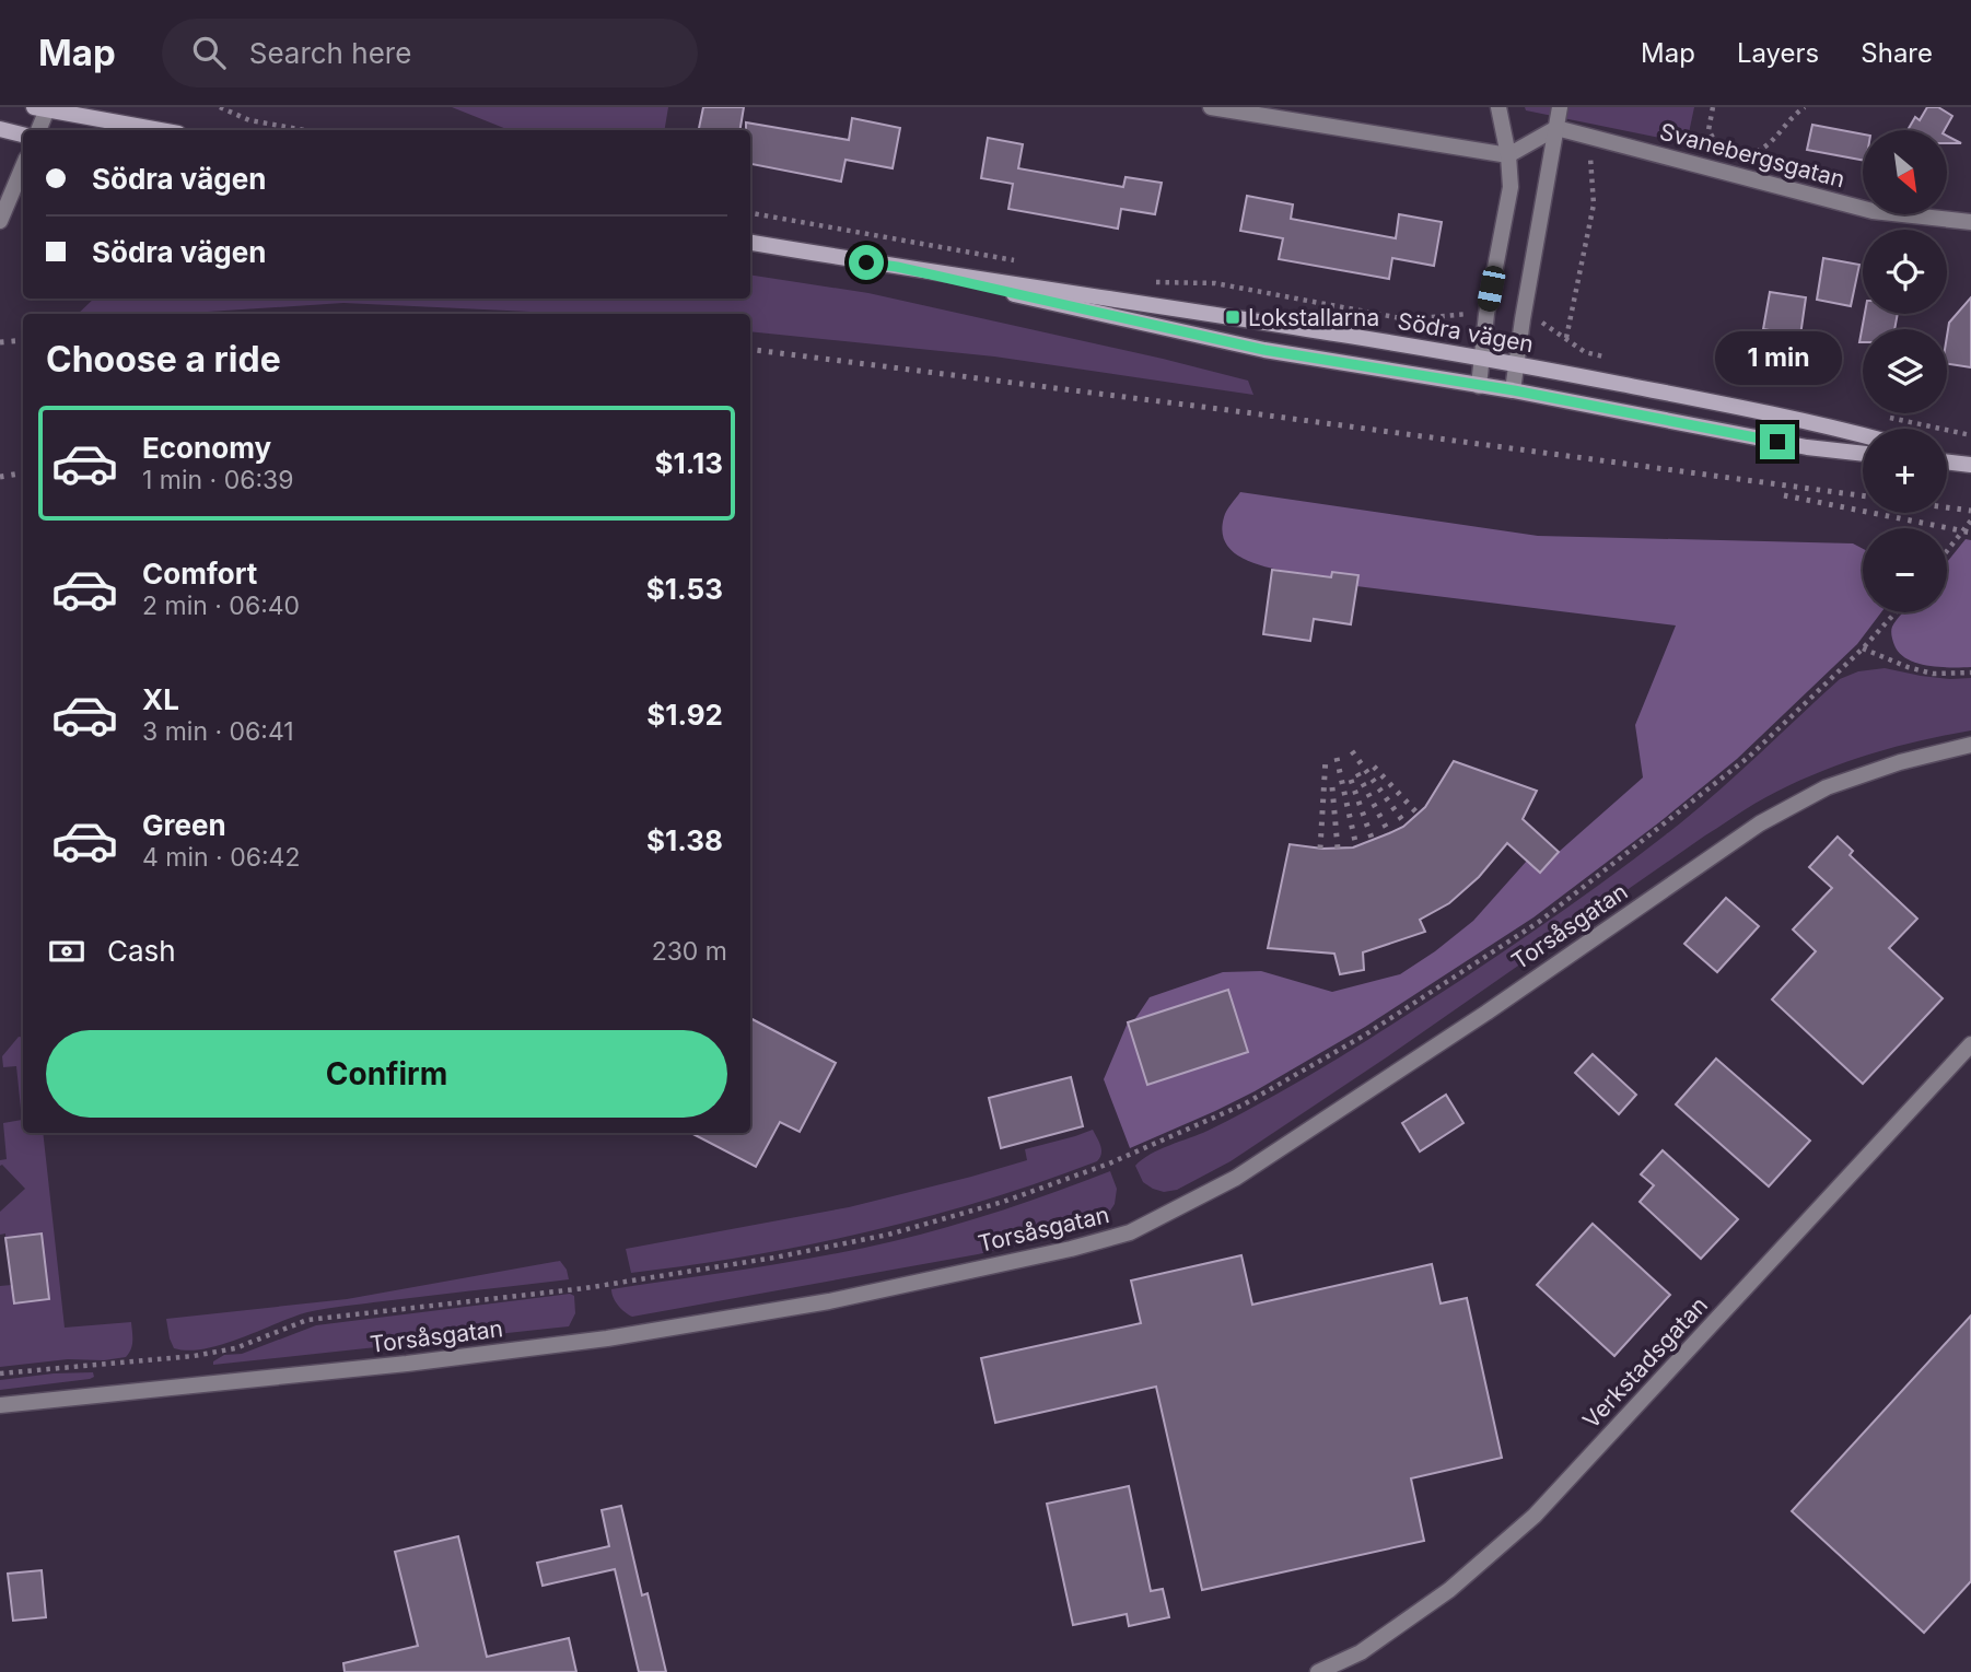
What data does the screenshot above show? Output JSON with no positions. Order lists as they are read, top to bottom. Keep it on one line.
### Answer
{"streets":{"main road":["Södra vägen"],"street":["Svanebergsgatan","Torsåsgatan","Verkstadsgatan"]},"places":{"transit":["Lokstallarna"]},"north":"bottom right","page":{"header":"Map","search":"Search here","nav":["Map","Layers","Share"],"map_buttons":["+","−"],"banner":["Södra vägen","Södra vägen"],"heading":"Choose a ride","bubble":"1 min","list":[{"name":"Economy","note":"1 min · 06:39","value":"$1.13"},{"name":"Comfort","note":"2 min · 06:40","value":"$1.53"},{"name":"XL","note":"3 min · 06:41","value":"$1.92"},{"name":"Green","note":"4 min · 06:42","value":"$1.38"}],"pay":["Cash","230 m"],"buttons":"Confirm"}}
